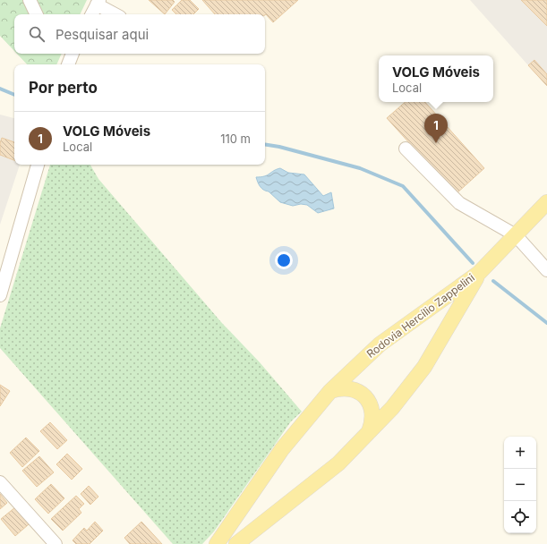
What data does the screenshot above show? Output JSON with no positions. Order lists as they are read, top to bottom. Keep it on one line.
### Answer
{"streets":{"main road":["Rodovia Hercílio Zappelini"]},"page":{"search":"Pesquisar aqui","popup":["VOLG Móveis","Local"],"heading":"Por perto","list":[{"mark":"1","name":"VOLG Móveis","note":"Local","value":"110 m"}],"pins":"1","map_buttons":["+","−"]}}
